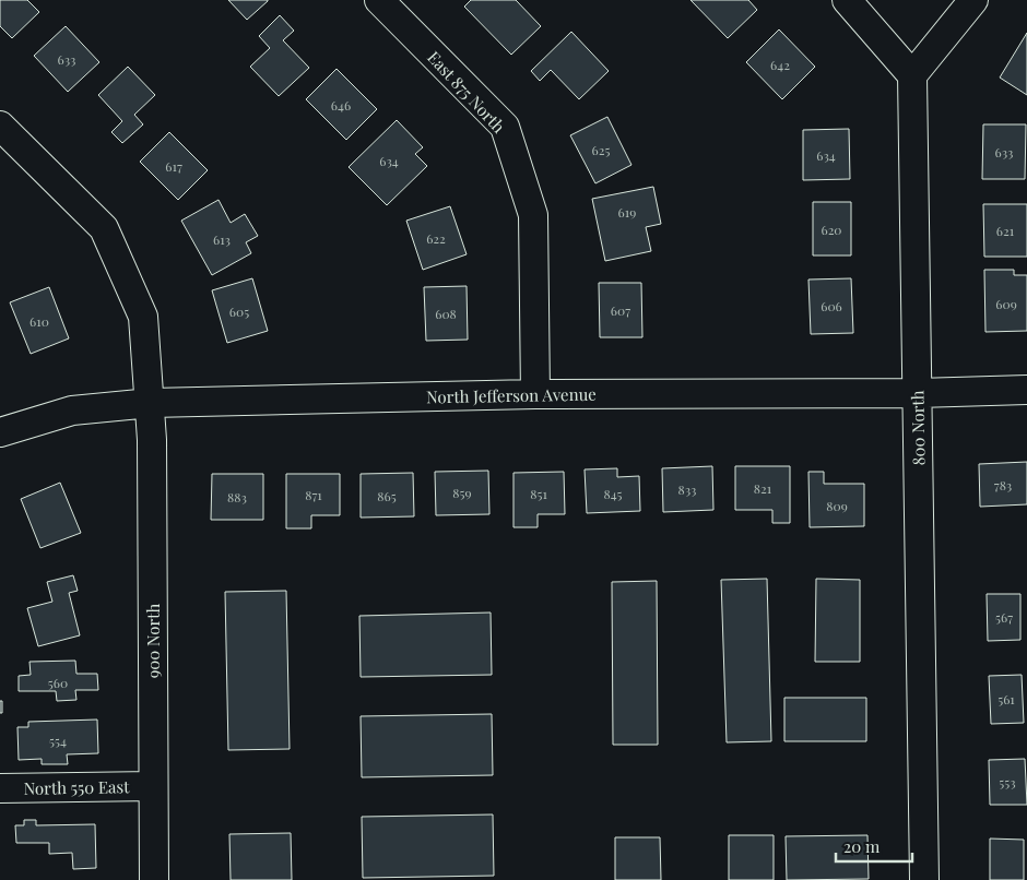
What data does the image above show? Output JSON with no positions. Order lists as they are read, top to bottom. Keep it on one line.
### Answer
{"streets":{"street":["East 875 North","North Jefferson Avenue","800 North","900 North","North 550 East"]},"crossings":[["East 875 North","North Jefferson Avenue"],["North Jefferson Avenue","800 North"],["North Jefferson Avenue","900 North"],["900 North","North 550 East"]],"house_numbers":["633","642","646","625","633","634","634","617","619","620","621","622","613","609","606","607","605","608","610","783","821","833","859","851","845","871","865","883","809","567","560","561","554","553"],"scale_bar":"20 m"}
